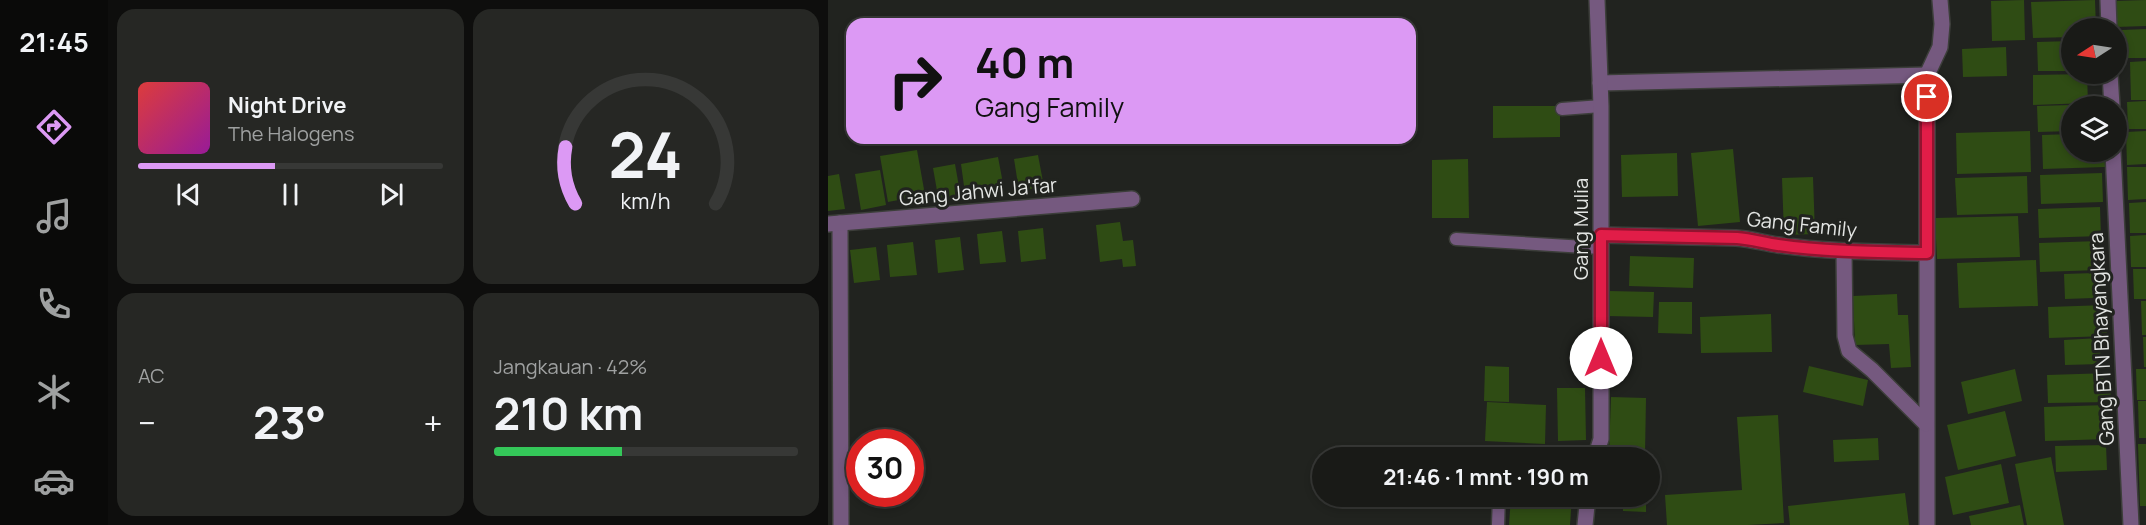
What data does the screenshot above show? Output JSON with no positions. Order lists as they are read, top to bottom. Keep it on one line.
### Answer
{"streets":{"street":["Gang Jahwi Ja'far","Gang Family","Gang Mulia","Gang BTN Bhayangkara"]},"crossings":[["Gang Family","Gang Mulia"]],"north":"left","page":{"tabs":"21:45","turn":["40 m","Gang Family"],"song":["Night Drive","The Halogens"],"tile":["AC",["Jangkauan · 42%","210 km"]],"heat":["−","23°","+"],"limit":"30","trip":"21:46 · 1 mnt · 190 m","gauge":["24","km/h"]}}
